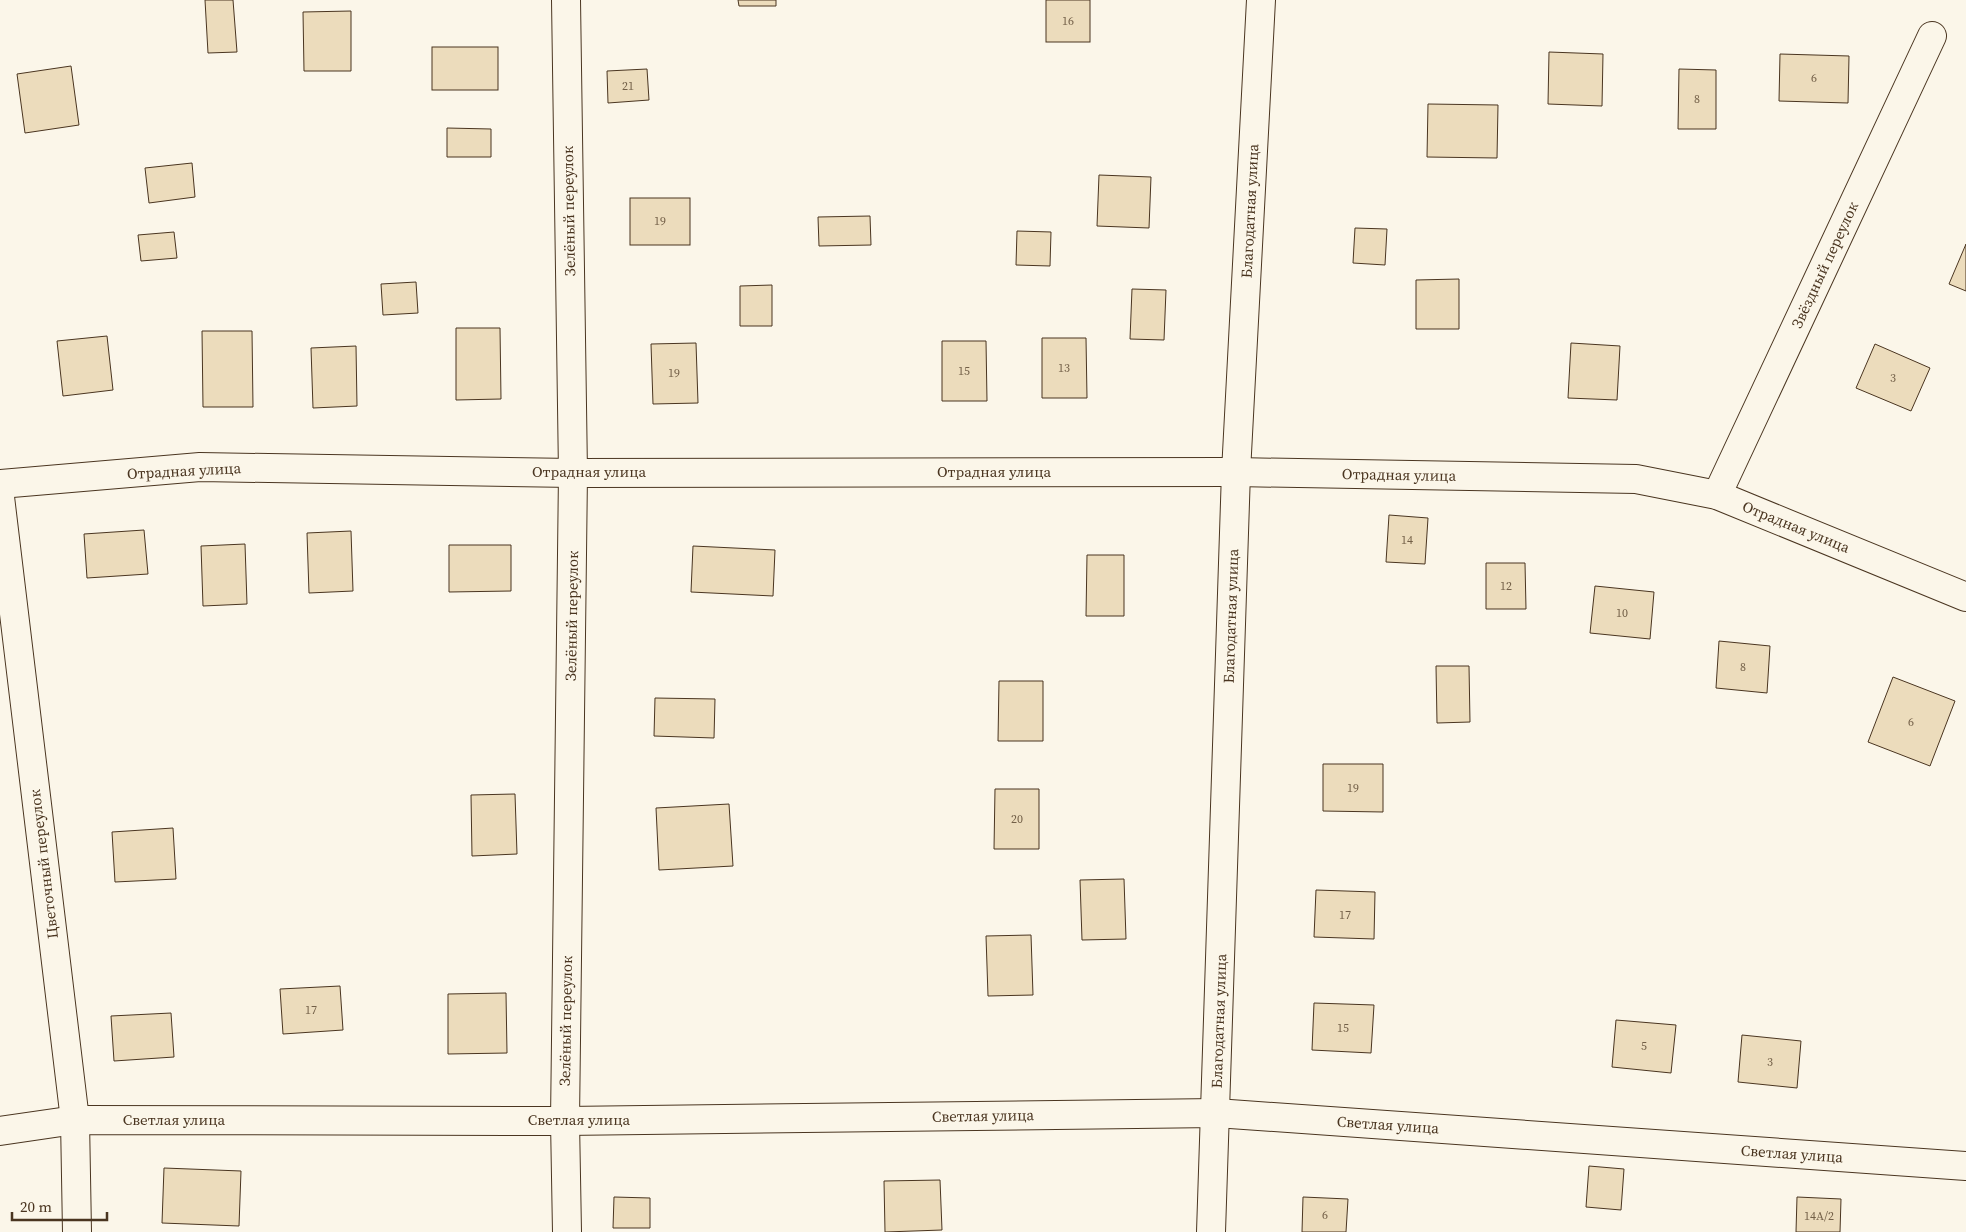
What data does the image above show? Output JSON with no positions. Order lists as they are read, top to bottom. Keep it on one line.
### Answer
{"streets":{"street":["Зелёный переулок","Благодатная улица","Звёздный переулок","Отрадная улица","Цветочный переулок","Светлая улица"]},"crossings":[["Зелёный переулок","Отрадная улица"],["Зелёный переулок","Светлая улица"],["Благодатная улица","Отрадная улица"],["Благодатная улица","Светлая улица"],["Звёздный переулок","Отрадная улица"],["Цветочный переулок","Светлая улица"]],"house_numbers":["16","6","21","8","19","13","15","19","3","14","12","10","8","6","19","20","17","17","15","5","3","6","14А/2"],"scale_bar":"20 m"}
